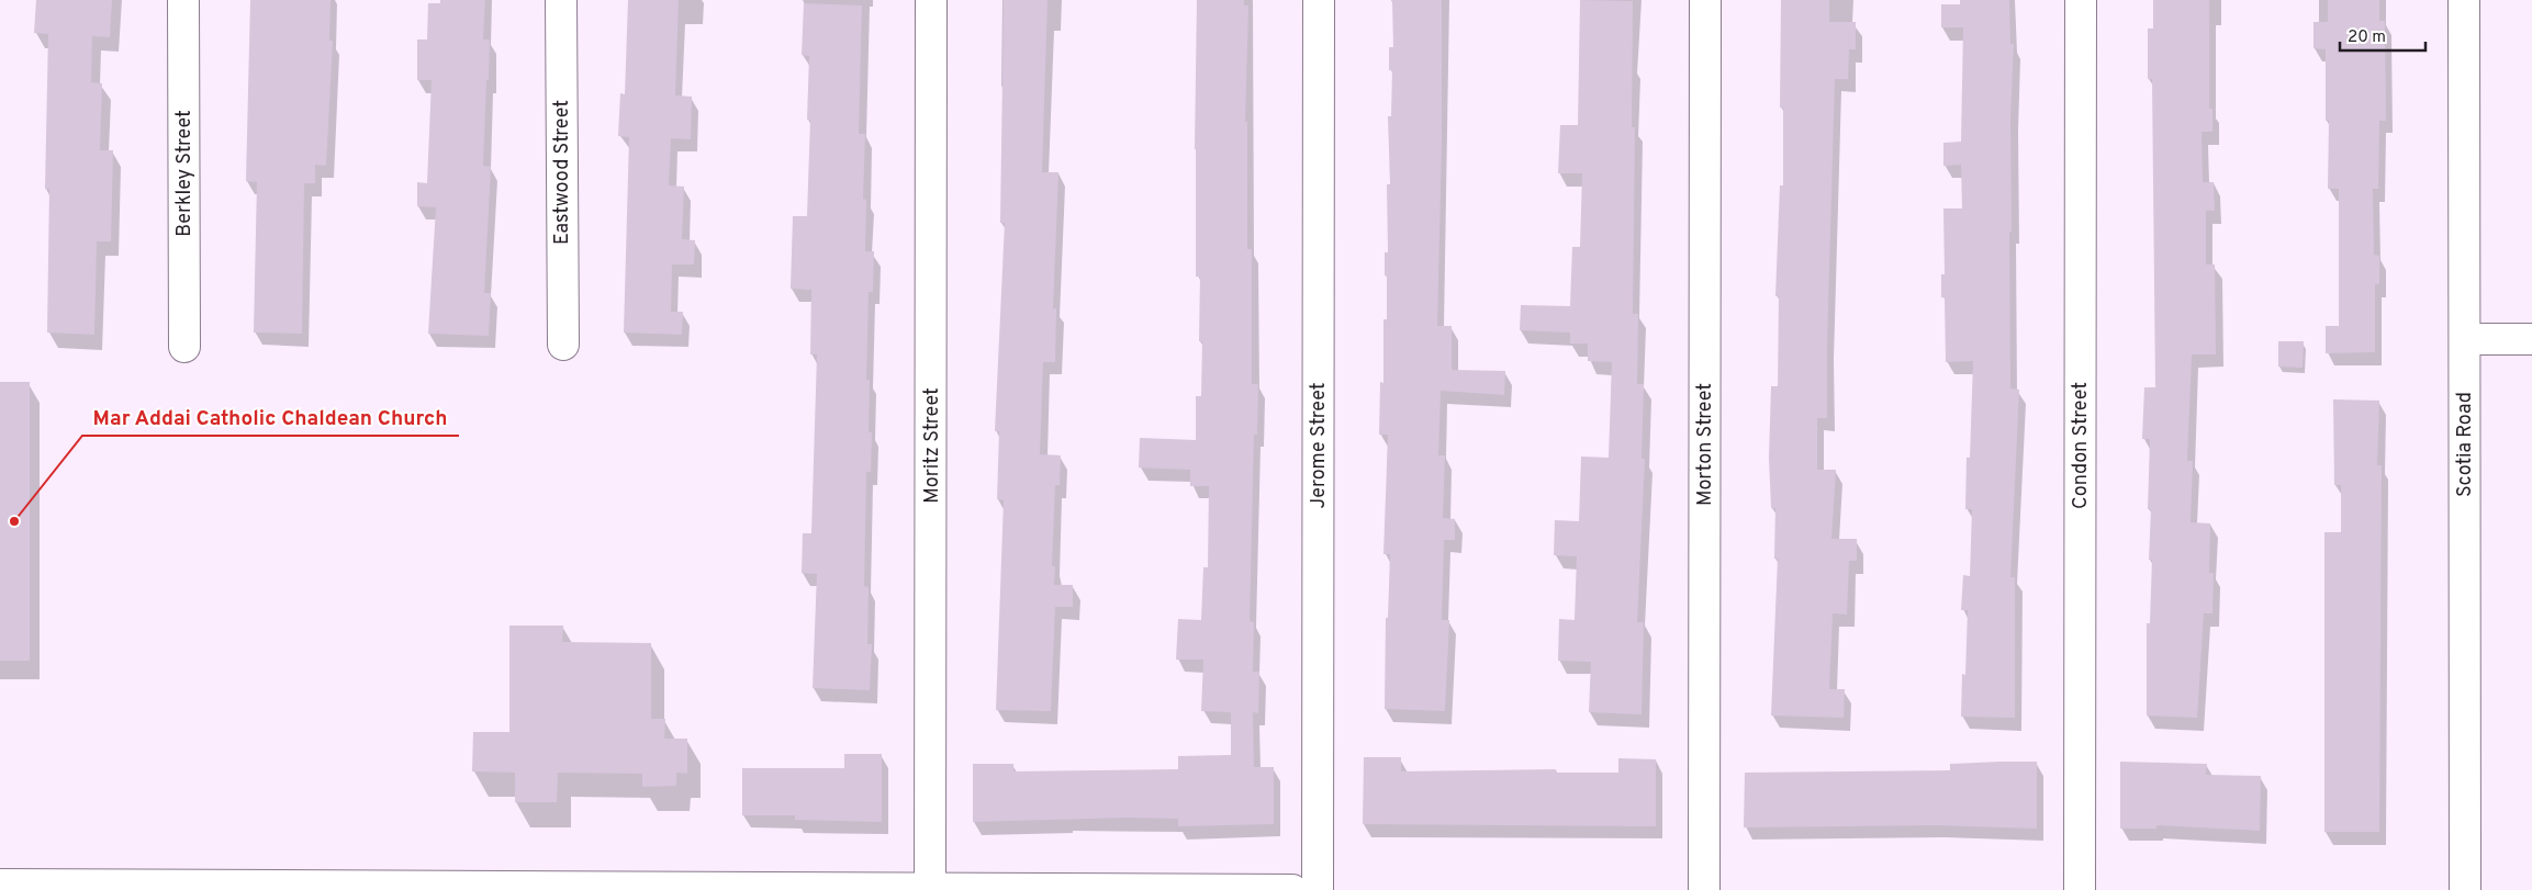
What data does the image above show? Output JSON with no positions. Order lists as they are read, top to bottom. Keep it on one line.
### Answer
{"streets":{"street":["Eastwood Street","Berkley Street","Morton Street","Scotia Road","Moritz Street","Jerome Street","Condon Street"]},"places":["Mar Addai Catholic Chaldean Church"],"scale_bar":"20 m"}
